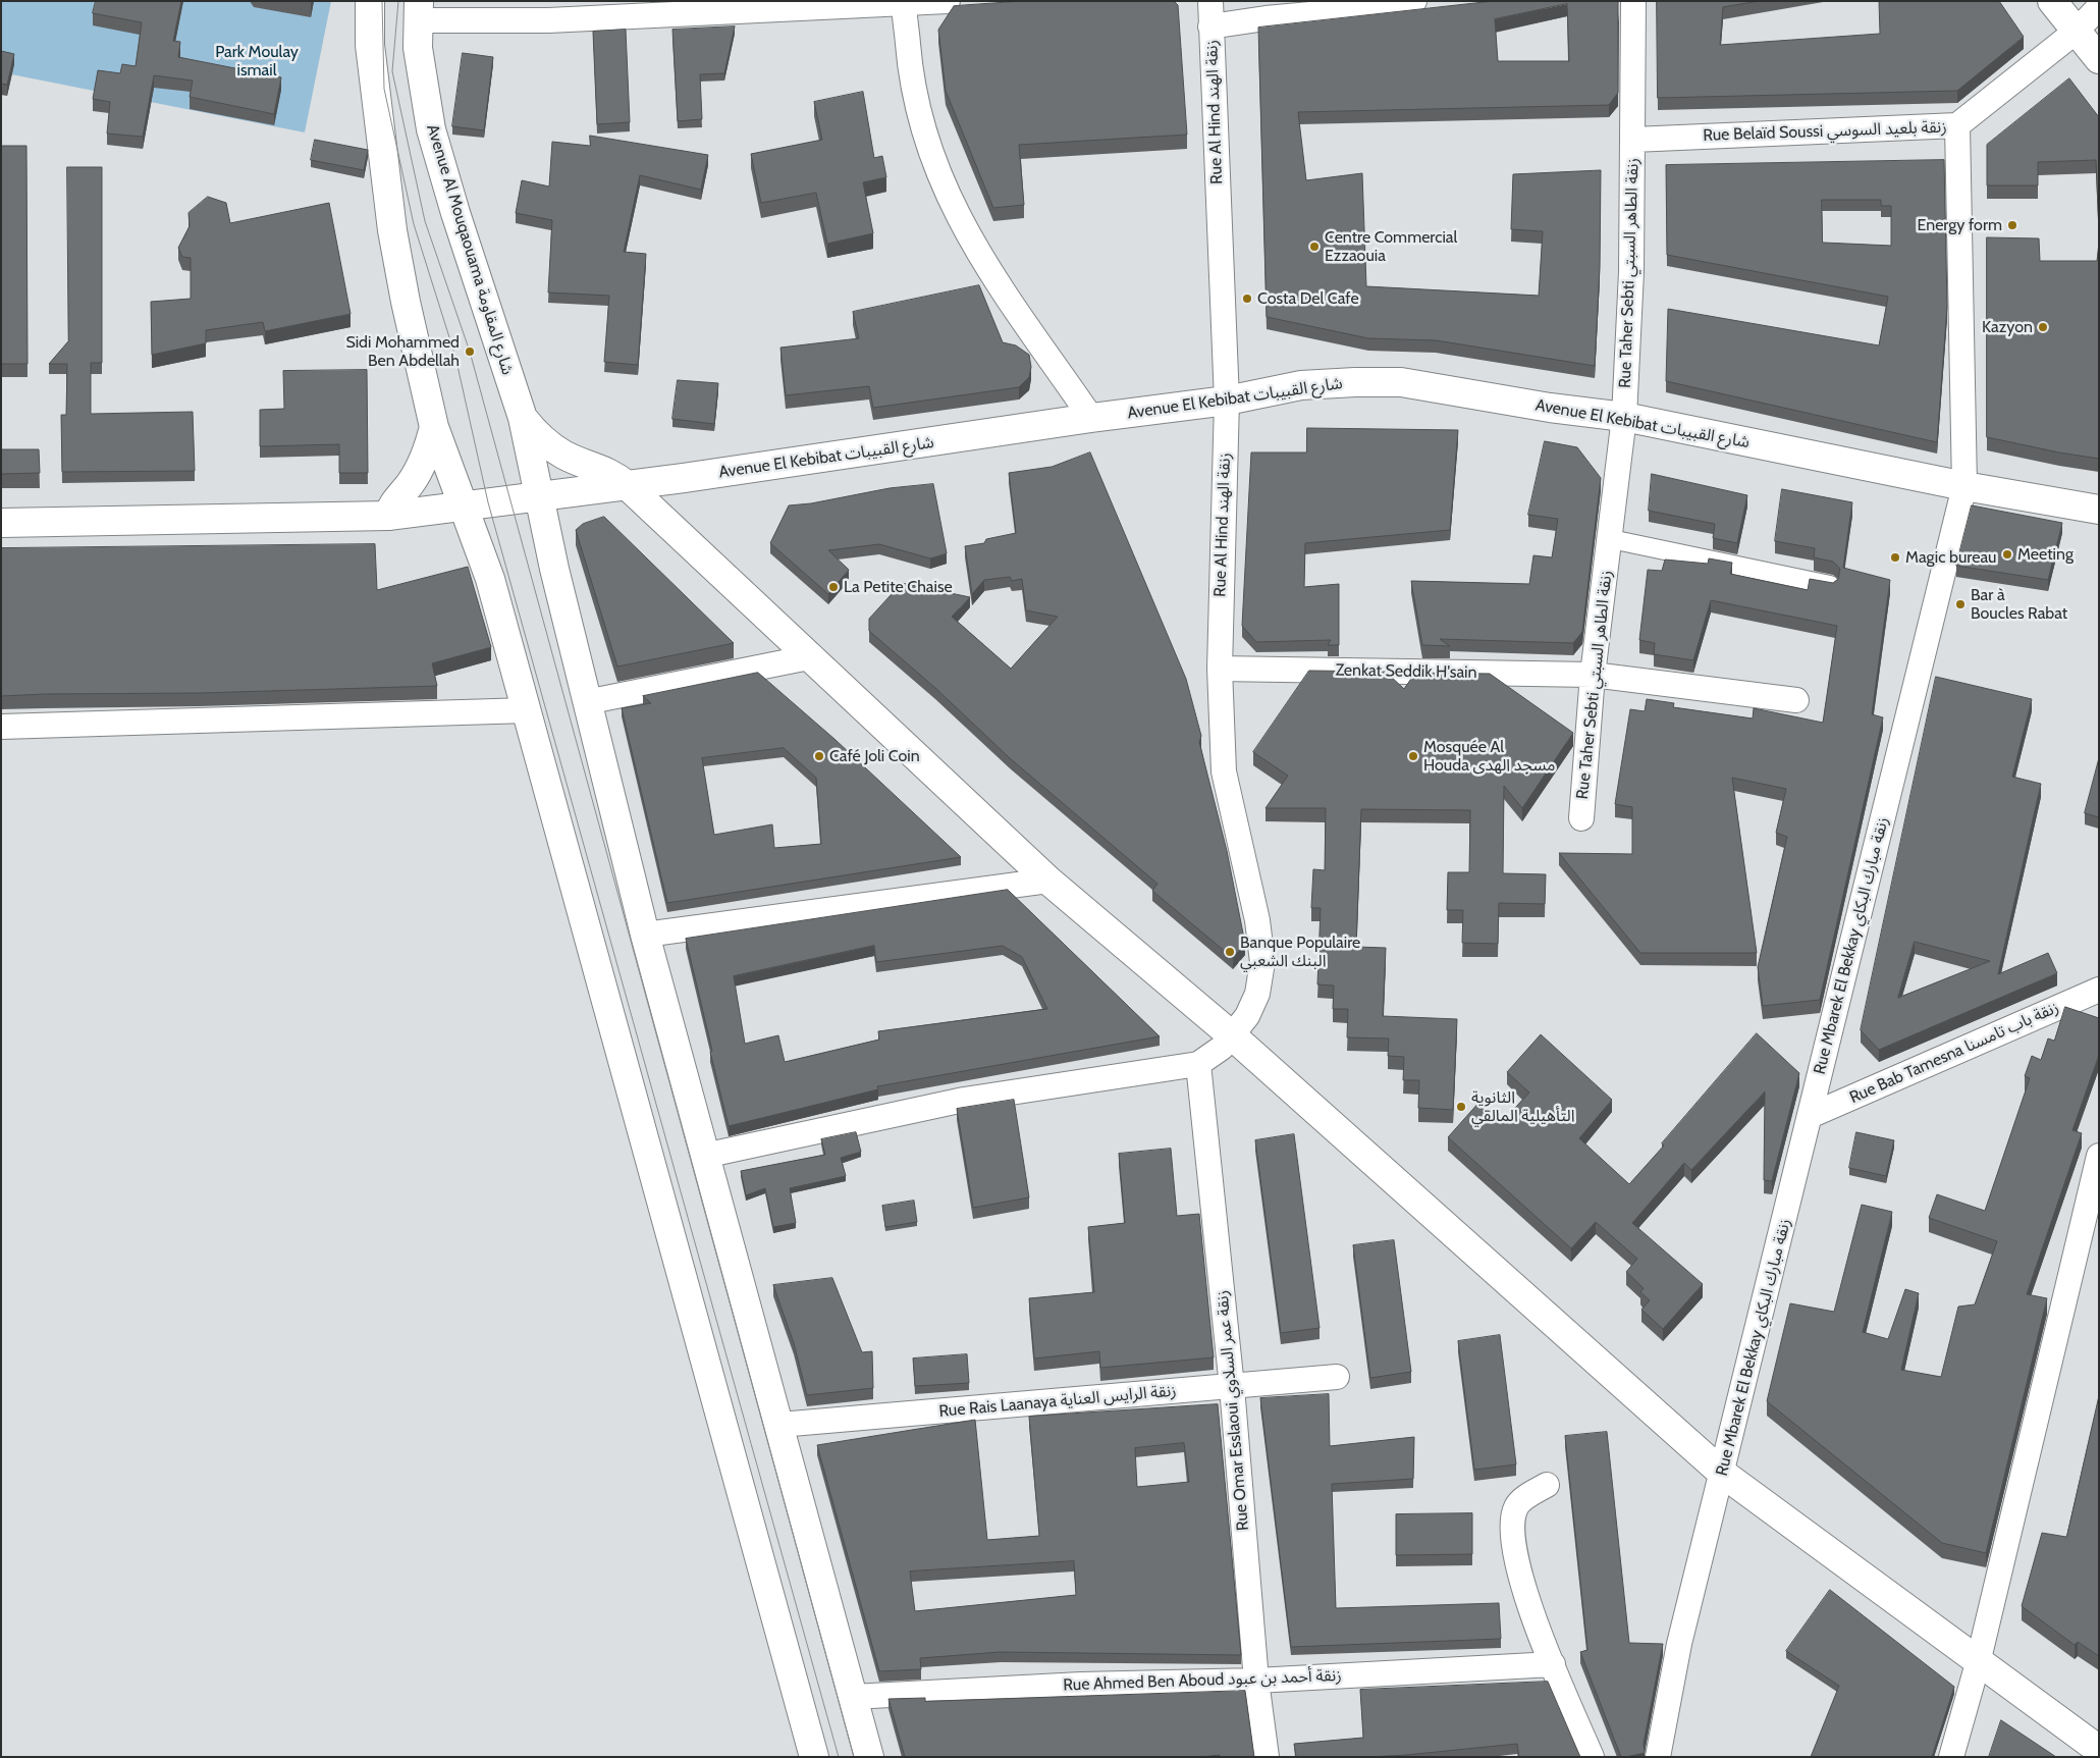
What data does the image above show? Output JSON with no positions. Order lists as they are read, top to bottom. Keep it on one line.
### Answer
{"streets":{"street":["Rue Al Hind زنقة الهند","Rue Belaïd Soussi زنقة بلعيد السوسي","Avenue Al Mouqaouama شارع المقاومة","Rue Taher Sebti زنقة الطاهر السبتي","Avenue El Kebibat شارع القبيبات","Zenkat Seddik H'sain","Rue Mbarek El Bekkay زنقة مبارك البكاي","Rue Bab Tamesna زنقة باب تامسنا","Rue Rais Laanaya زنقة الرايس العناية","Rue Omar Esslaoui زنقة عمر السلاوي","Rue Ahmed Ben Aboud زنقة أحمد بن عبود"]},"crossings":[["Rue Al Hind زنقة الهند","Avenue El Kebibat شارع القبيبات"],["Rue Al Hind زنقة الهند","Zenkat Seddik H'sain"],["Rue Al Hind زنقة الهند","Rue Omar Esslaoui زنقة عمر السلاوي"],["Rue Belaïd Soussi زنقة بلعيد السوسي","Rue Taher Sebti زنقة الطاهر السبتي"],["Rue Belaïd Soussi زنقة بلعيد السوسي","Rue Mbarek El Bekkay زنقة مبارك البكاي"],["Avenue Al Mouqaouama شارع المقاومة","Avenue El Kebibat شارع القبيبات"],["Avenue Al Mouqaouama شارع المقاومة","Rue Rais Laanaya زنقة الرايس العناية"],["Avenue Al Mouqaouama شارع المقاومة","Rue Ahmed Ben Aboud زنقة أحمد بن عبود"],["Rue Taher Sebti زنقة الطاهر السبتي","Avenue El Kebibat شارع القبيبات"],["Rue Taher Sebti زنقة الطاهر السبتي","Zenkat Seddik H'sain"],["Avenue El Kebibat شارع القبيبات","Rue Mbarek El Bekkay زنقة مبارك البكاي"],["Rue Mbarek El Bekkay زنقة مبارك البكاي","Rue Bab Tamesna زنقة باب تامسنا"],["Rue Rais Laanaya زنقة الرايس العناية","Rue Omar Esslaoui زنقة عمر السلاوي"],["Rue Omar Esslaoui زنقة عمر السلاوي","Rue Ahmed Ben Aboud زنقة أحمد بن عبود"]],"parks":["Park Moulay ismail"],"places":["Energy form","Centre Commercial Ezzaouia","Costa Del Cafe","Kazyon","Sidi Mohammed Ben Abdellah","Meeting","Magic bureau","La Petite Chaise","Bar à Boucles Rabat","Café Joli Coin","Mosquée Al Houda مسجد الهدى","Banque Populaire البنك الشعبي","الثانوية التأهيلية المالقي"]}
